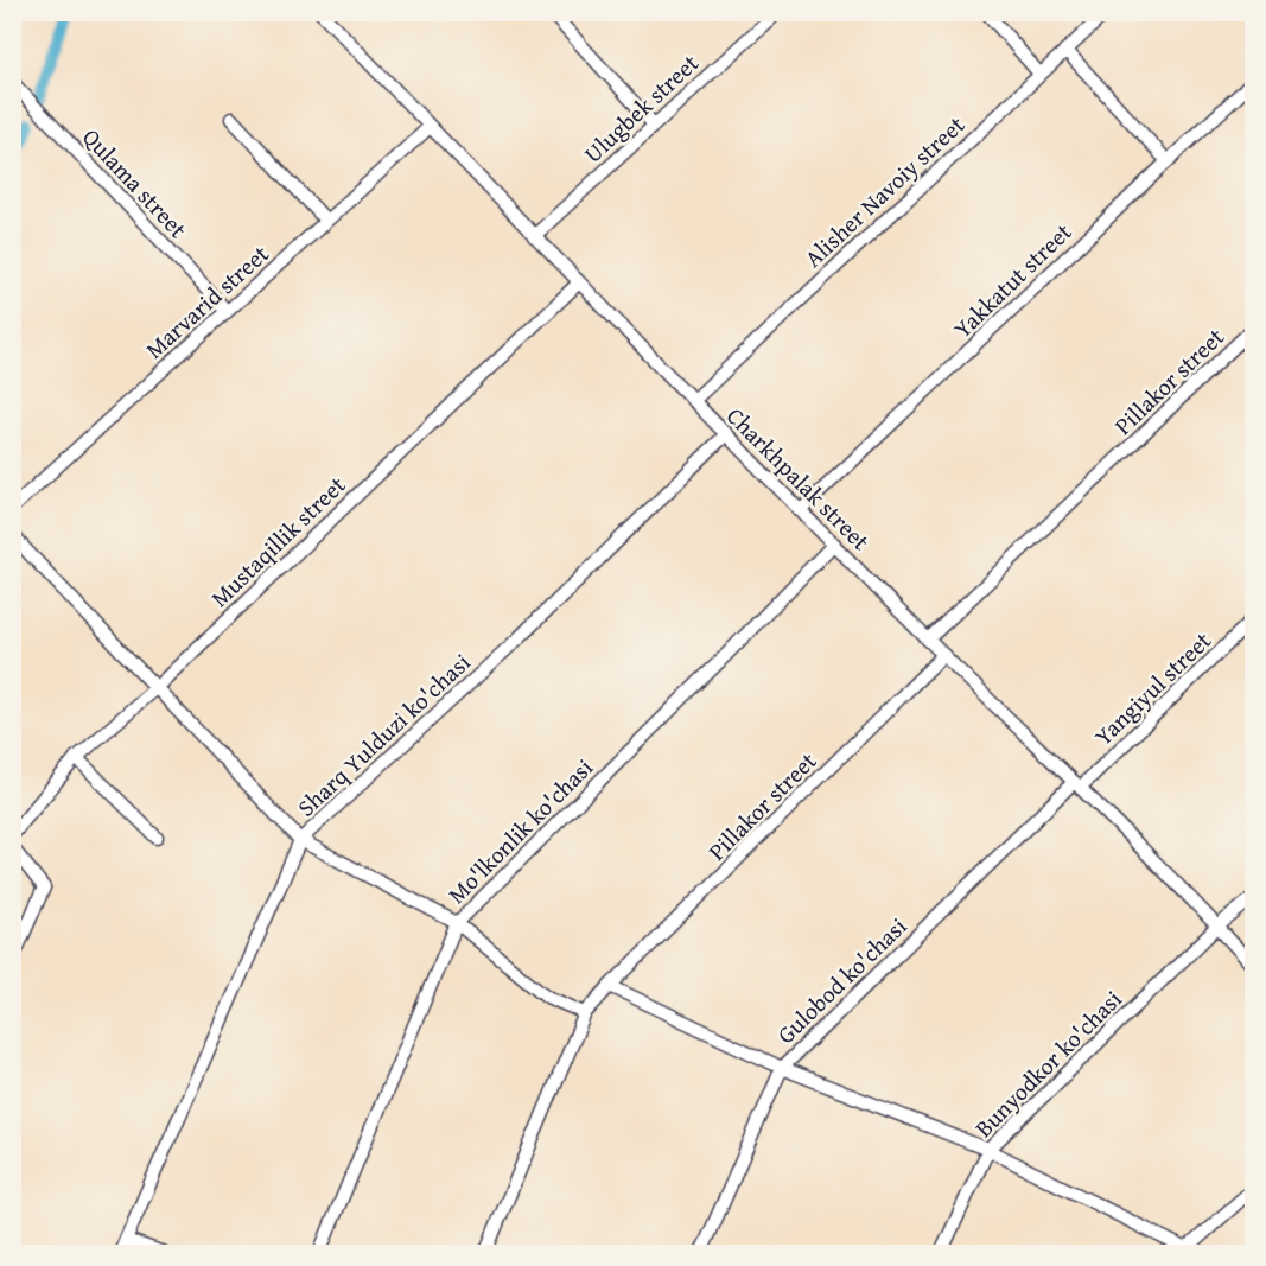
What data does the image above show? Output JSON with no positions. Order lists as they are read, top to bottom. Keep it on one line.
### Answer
{"streets":{"street":["Ulugbek street","Qulama street","Alisher Navoiy street","Yakkatut street","Marvarid street","Pillakor street","Charkhpalak street","Mustaqillik street","Yangiyul street","Sharq Yulduzi ko'chasi","Mo'lkonlik ko'chasi","Gulobod ko'chasi","Bunyodkor ko'chasi"]},"crossings":[["Ulugbek street","Charkhpalak street"],["Qulama street","Marvarid street"],["Alisher Navoiy street","Charkhpalak street"],["Yakkatut street","Charkhpalak street"],["Marvarid street","Charkhpalak street"],["Pillakor street","Charkhpalak street"],["Charkhpalak street","Mustaqillik street"],["Charkhpalak street","Yangiyul street"],["Charkhpalak street","Sharq Yulduzi ko'chasi"],["Charkhpalak street","Mo'lkonlik ko'chasi"],["Charkhpalak street","Gulobod ko'chasi"],["Charkhpalak street","Bunyodkor ko'chasi"],["Yangiyul street","Gulobod ko'chasi"]]}
